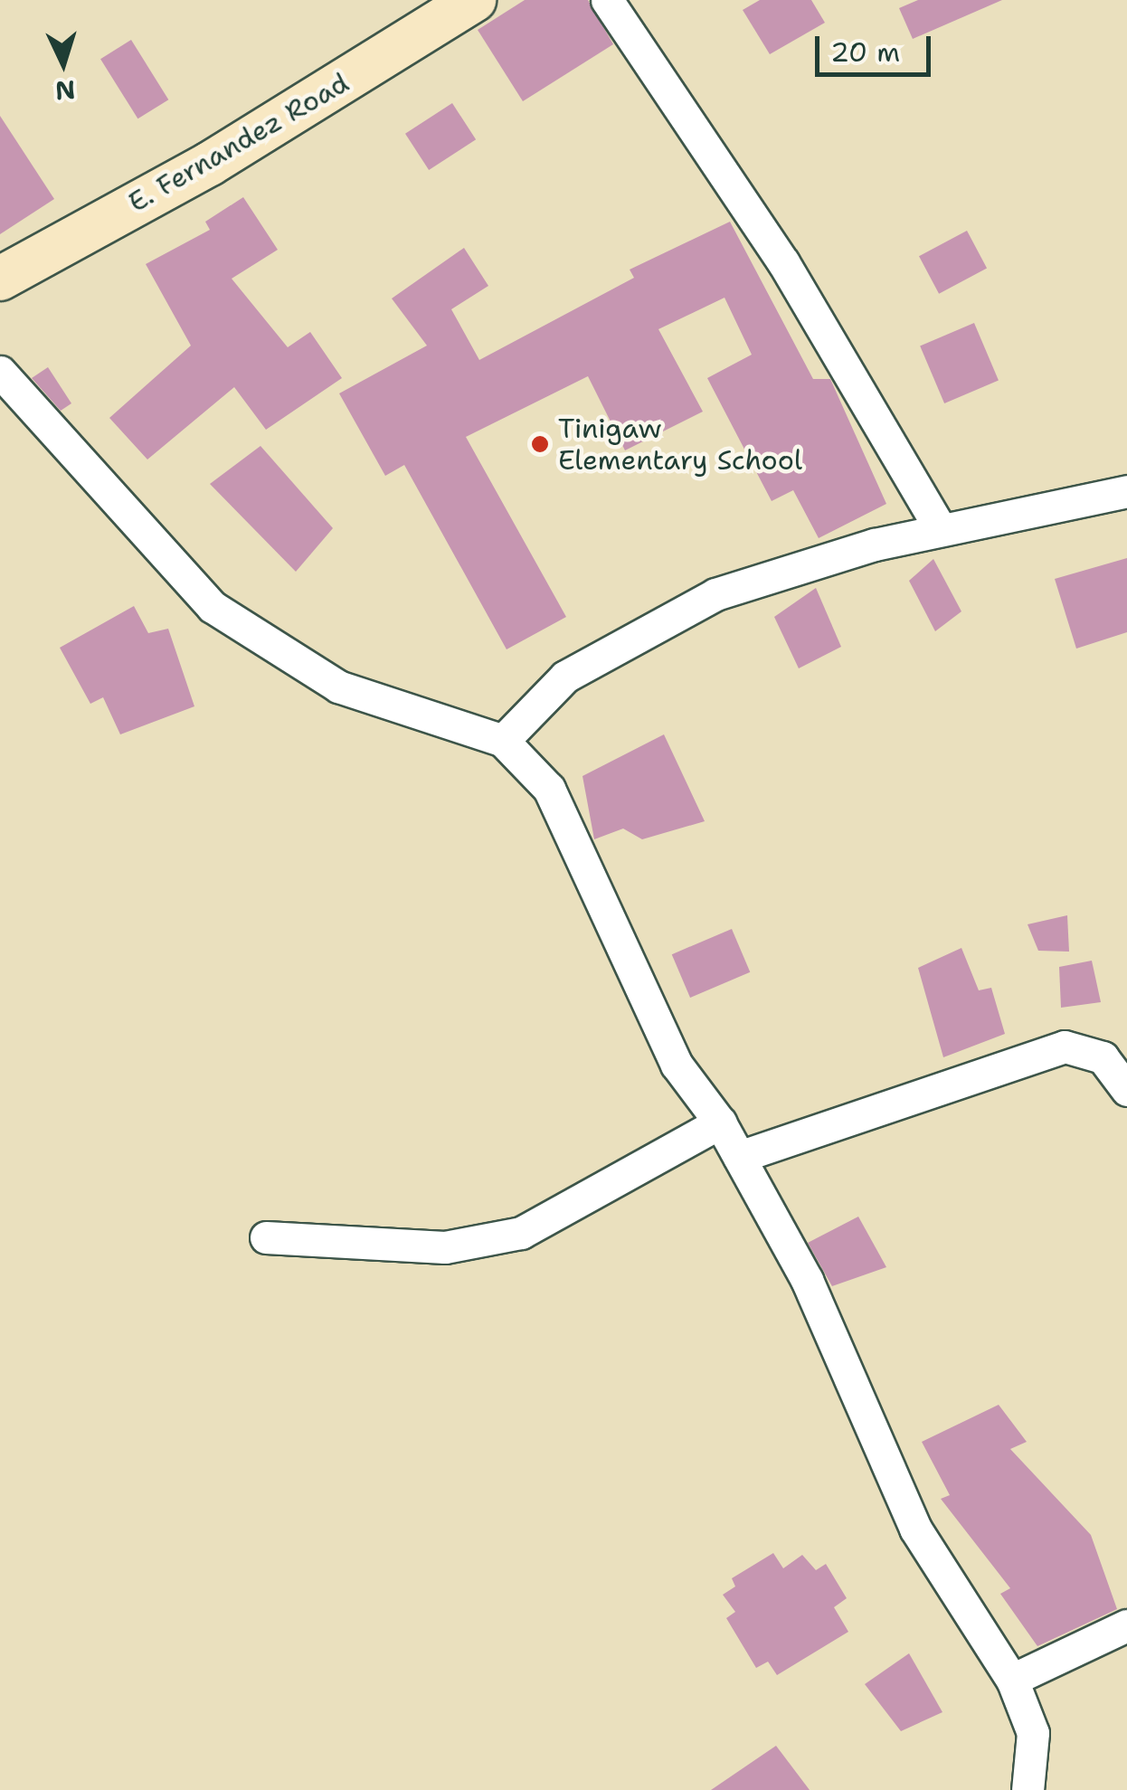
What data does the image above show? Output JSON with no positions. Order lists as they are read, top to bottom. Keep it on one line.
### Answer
{"streets":{"street":["E. Fernandez Road"]},"places":["Tinigaw Elementary School"],"scale_bar":"20 m","north":"bottom"}
